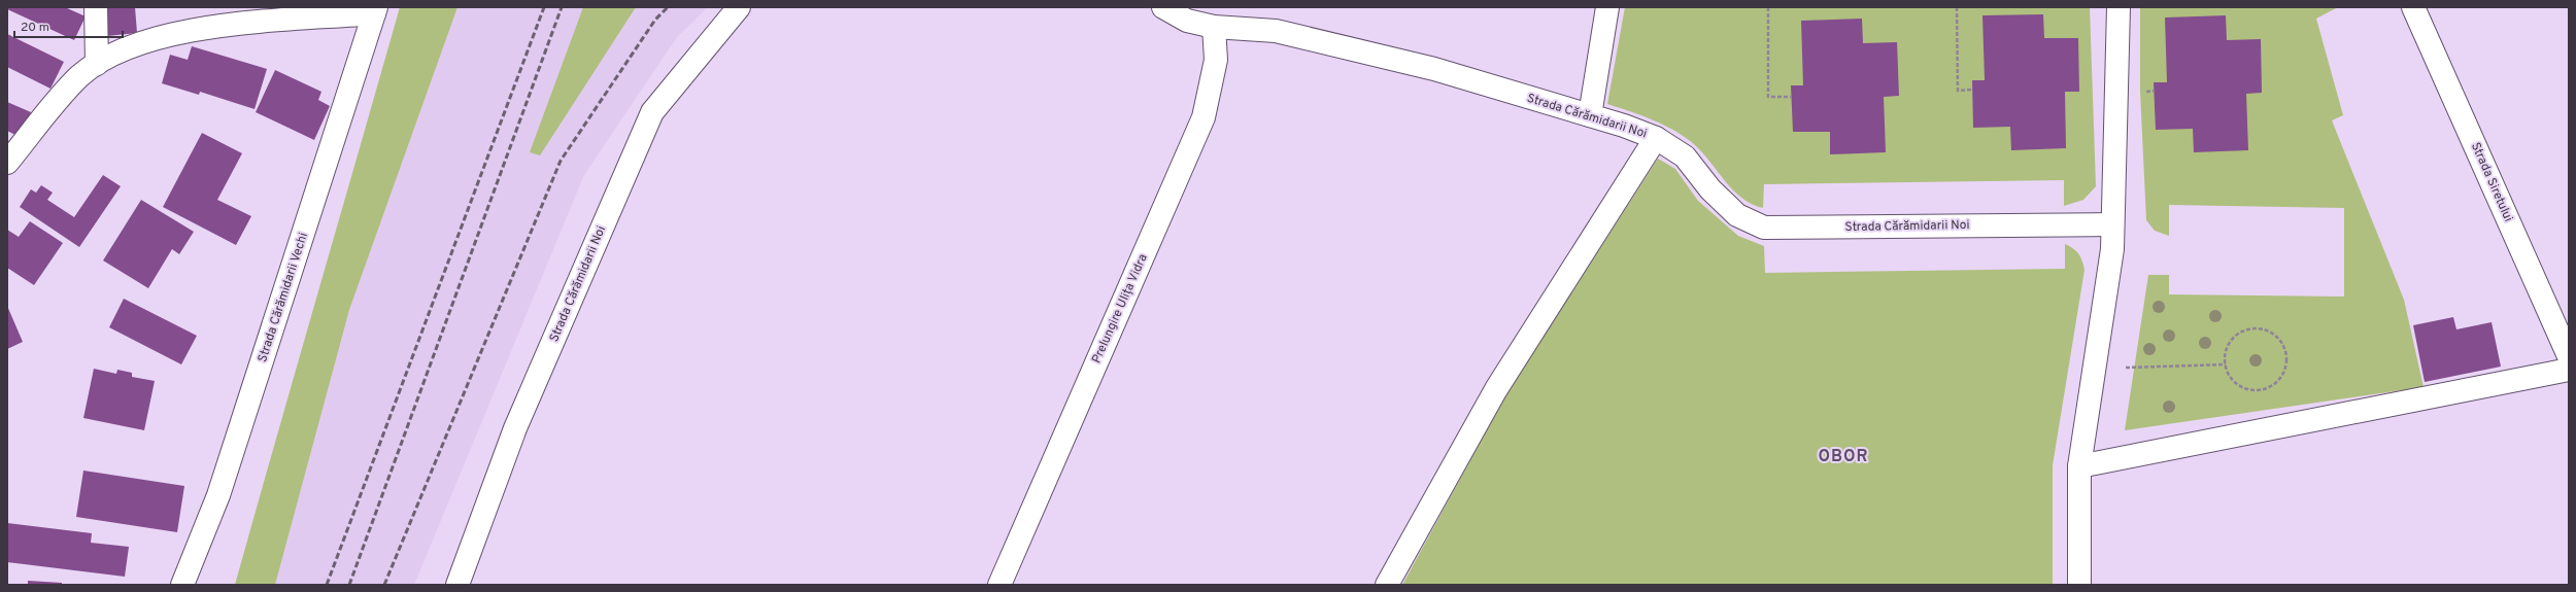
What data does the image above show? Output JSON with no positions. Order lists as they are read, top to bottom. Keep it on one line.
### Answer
{"streets":{"street":["Strada Cărămidarii Noi","Strada Siretului","Strada Cărămidarii Vechi","Prelungire Ulița Vidra"]},"crossings":[["Strada Cărămidarii Noi","Prelungire Ulița Vidra"]],"districts":["OBOR"],"scale_bar":"20 m"}
